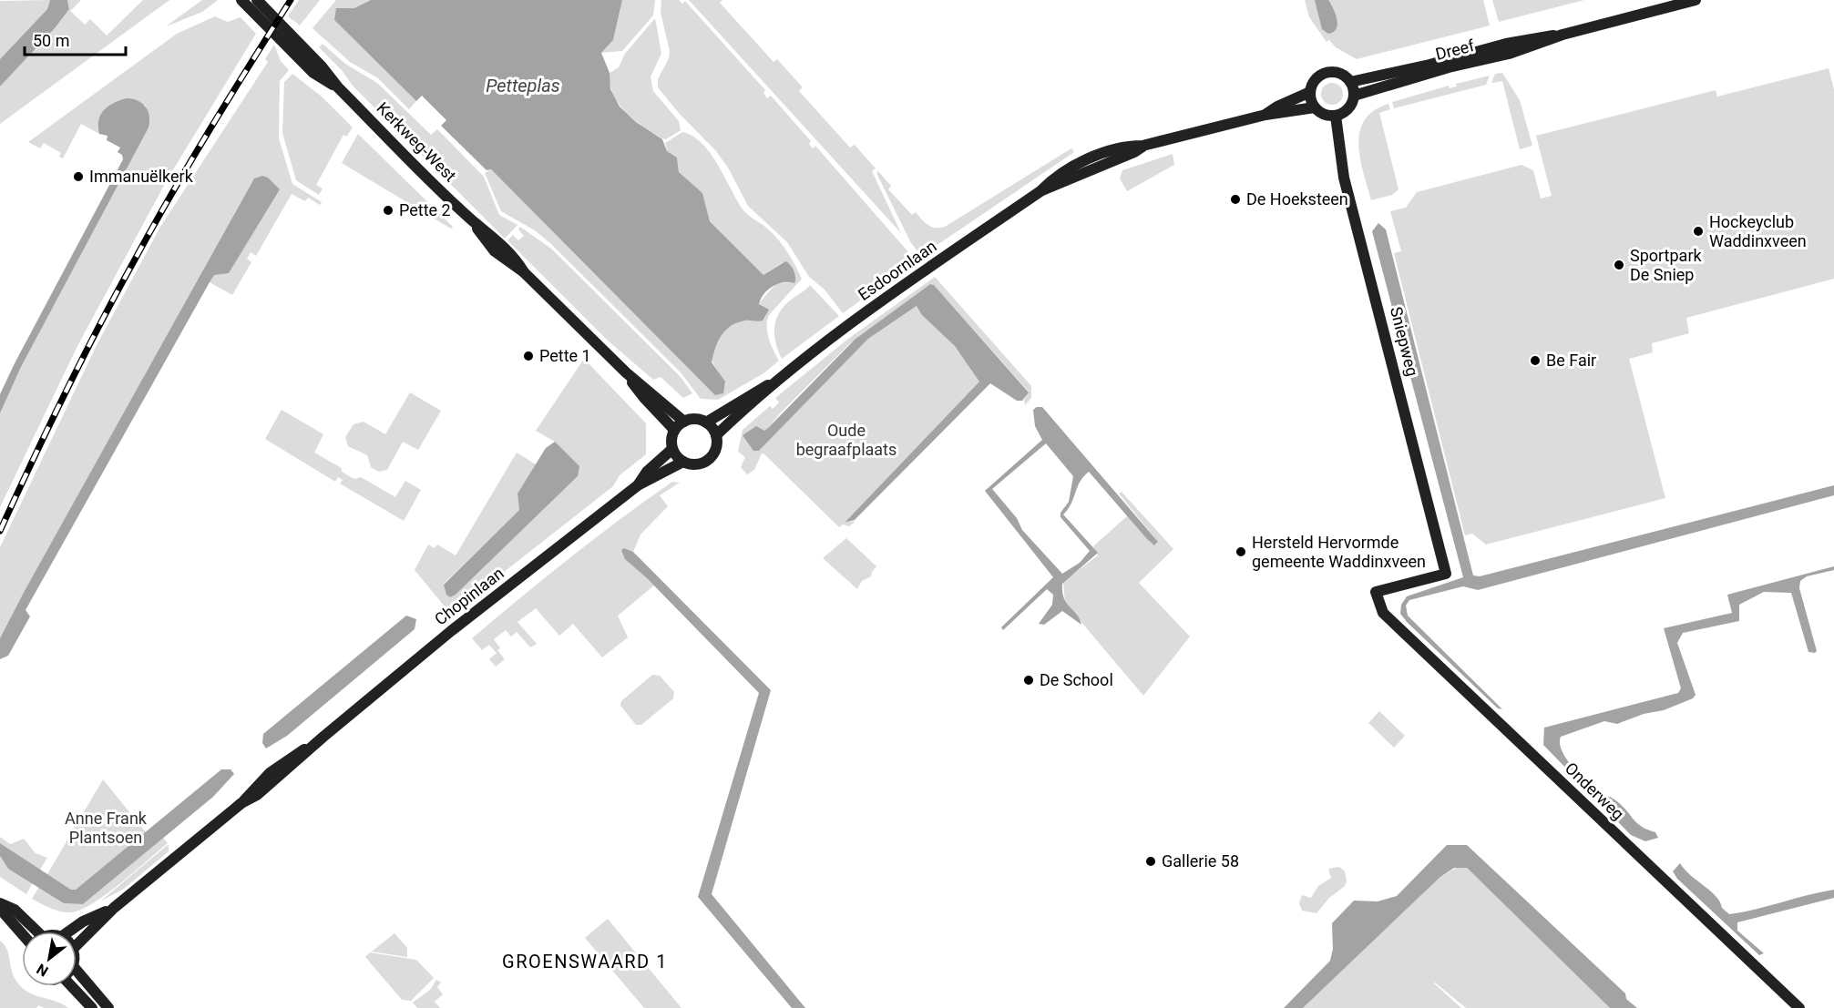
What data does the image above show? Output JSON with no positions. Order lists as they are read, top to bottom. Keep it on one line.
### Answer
{"streets":{"main road":["Dreef","Kerkweg-West","Esdoornlaan","Sniepweg","Chopinlaan","Onderweg"]},"crossings":[["Dreef","Esdoornlaan"],["Dreef","Sniepweg"],["Kerkweg-West","Esdoornlaan"],["Kerkweg-West","Chopinlaan"],["Esdoornlaan","Sniepweg"],["Esdoornlaan","Chopinlaan"],["Sniepweg","Onderweg"]],"districts":["GROENSWAARD 1"],"water":["Petteplas"],"parks":["Oude begraafplaats","Anne Frank Plantsoen"],"places":["Immanuëlkerk","De Hoeksteen","Pette 2","Hockeyclub Waddinxveen","Sportpark De Sniep","Pette 1","Be Fair","Hersteld Hervormde gemeente Waddinxveen","De School","Gallerie 58"],"scale_bar":"50 m","north":"bottom left"}
